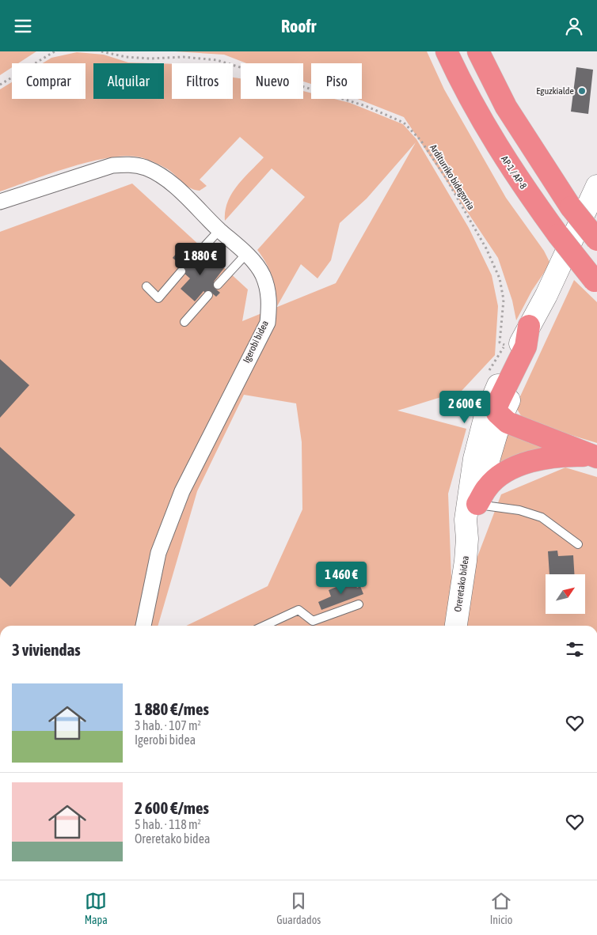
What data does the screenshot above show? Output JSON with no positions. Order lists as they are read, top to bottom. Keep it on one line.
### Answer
{"streets":{"highway":["AP-1 / AP-8"],"main road":["Oreretako bidea"],"street":["Igerobi bidea"],"path":["Arditurriko bidegorria"]},"places":["Eguzkialde"],"north":"top right","page":{"header":"Roofr","chip":["Comprar","Alquilar","Filtros","Nuevo","Piso"],"price":["1 880 €","2 600 €","1 460 €"],"heading":"3 viviendas","list":[{"name":"1 880 €/mes","note":"3 hab. · 107 m² · Igerobi bidea"},{"name":"2 600 €/mes","note":"5 hab. · 118 m² · Oreretako bidea"}],"tabs":["Mapa","Guardados","Inicio"]}}
